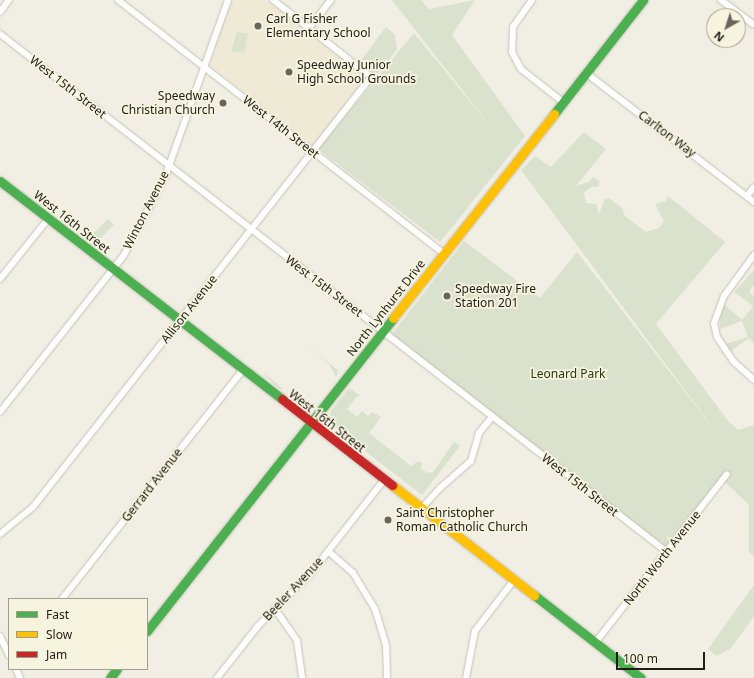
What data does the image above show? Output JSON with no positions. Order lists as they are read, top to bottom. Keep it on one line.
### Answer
{"streets":{"main road":["West 16th Street","North Lynhurst Drive"],"street":["West 15th Street","West 14th Street","Carlton Way","Winton Avenue","Allison Avenue","Gerrard Avenue","North Worth Avenue","Beeler Avenue"]},"crossings":[["West 15th Street","Winton Avenue"],["West 15th Street","North Lynhurst Drive"],["West 15th Street","Allison Avenue"],["West 15th Street","North Worth Avenue"],["West 14th Street","Winton Avenue"],["West 14th Street","North Lynhurst Drive"],["West 14th Street","Allison Avenue"],["Carlton Way","North Lynhurst Drive"],["Winton Avenue","West 16th Street"],["West 16th Street","North Lynhurst Drive"],["West 16th Street","Allison Avenue"],["West 16th Street","Gerrard Avenue"],["West 16th Street","North Worth Avenue"],["West 16th Street","Beeler Avenue"]],"parks":["Leonard Park"],"places":["Carl G Fisher Elementary School","Speedway Junior High School Grounds","Speedway Christian Church","Speedway Fire Station 201","Saint Christopher Roman Catholic Church"],"legend":["Fast","Slow","Jam"],"scale_bar":"100 m","north":"bottom left"}
